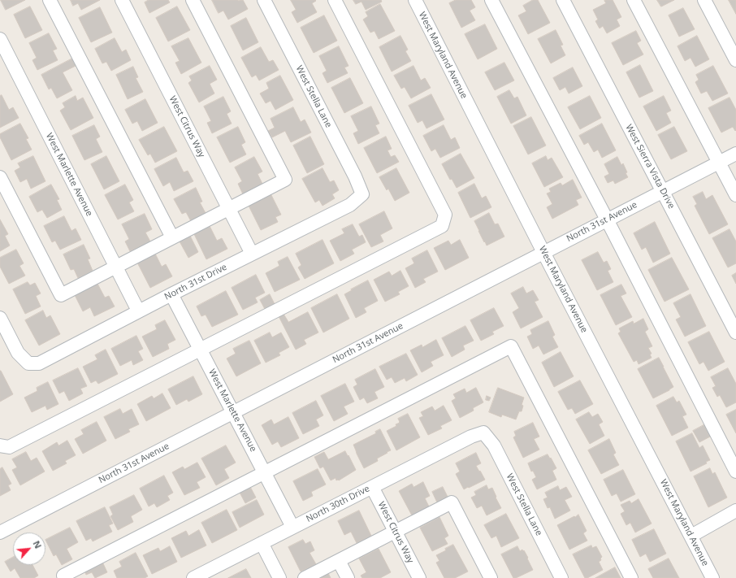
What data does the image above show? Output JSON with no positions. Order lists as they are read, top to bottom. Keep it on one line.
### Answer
{"streets":{"street":["West Maryland Avenue","West Stella Lane","West Citrus Way","West Sierra Vista Drive","West Marlette Avenue","North 31st Avenue","North 31st Drive","North 30th Drive"]},"crossings":[["West Maryland Avenue","North 31st Avenue"],["West Stella Lane","North 31st Drive"],["West Stella Lane","North 30th Drive"],["West Citrus Way","North 31st Drive"],["West Citrus Way","North 30th Drive"],["West Sierra Vista Drive","North 31st Avenue"],["West Marlette Avenue","North 31st Avenue"],["West Marlette Avenue","North 31st Drive"],["West Marlette Avenue","North 30th Drive"]],"north":"top right"}
